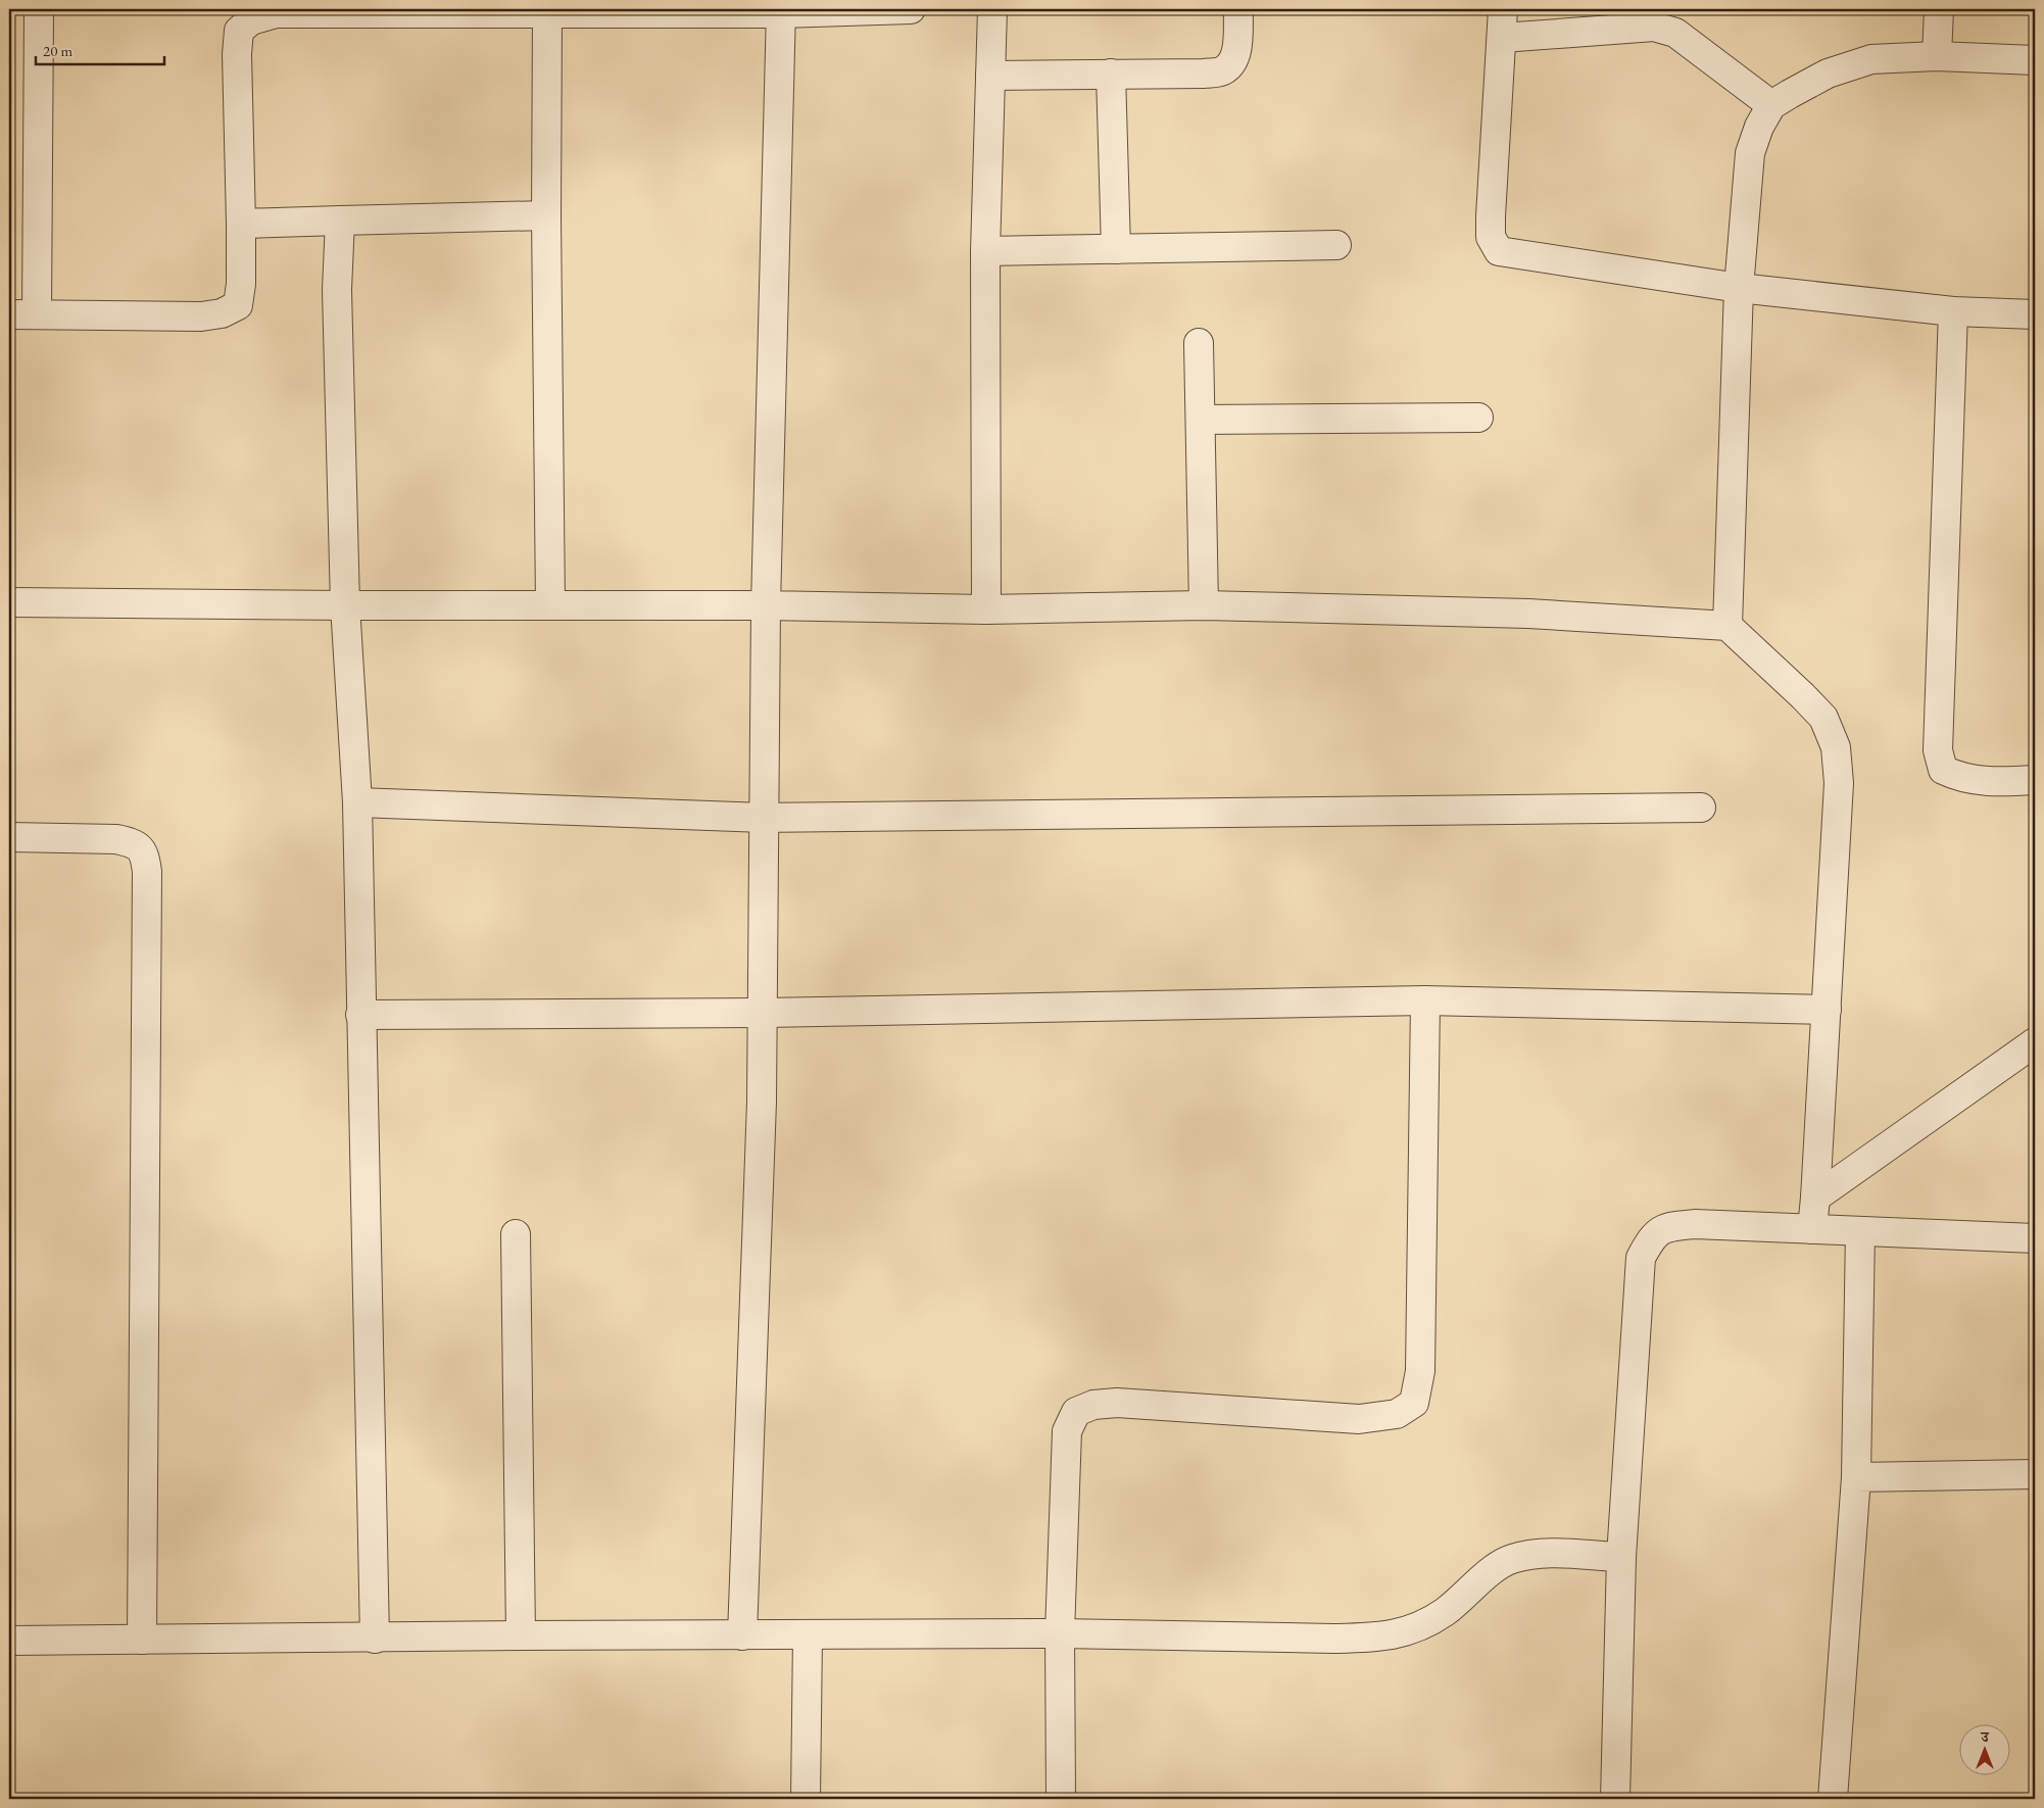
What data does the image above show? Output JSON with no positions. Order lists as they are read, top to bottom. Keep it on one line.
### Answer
{"scale_bar":"20 m","north":"top"}
